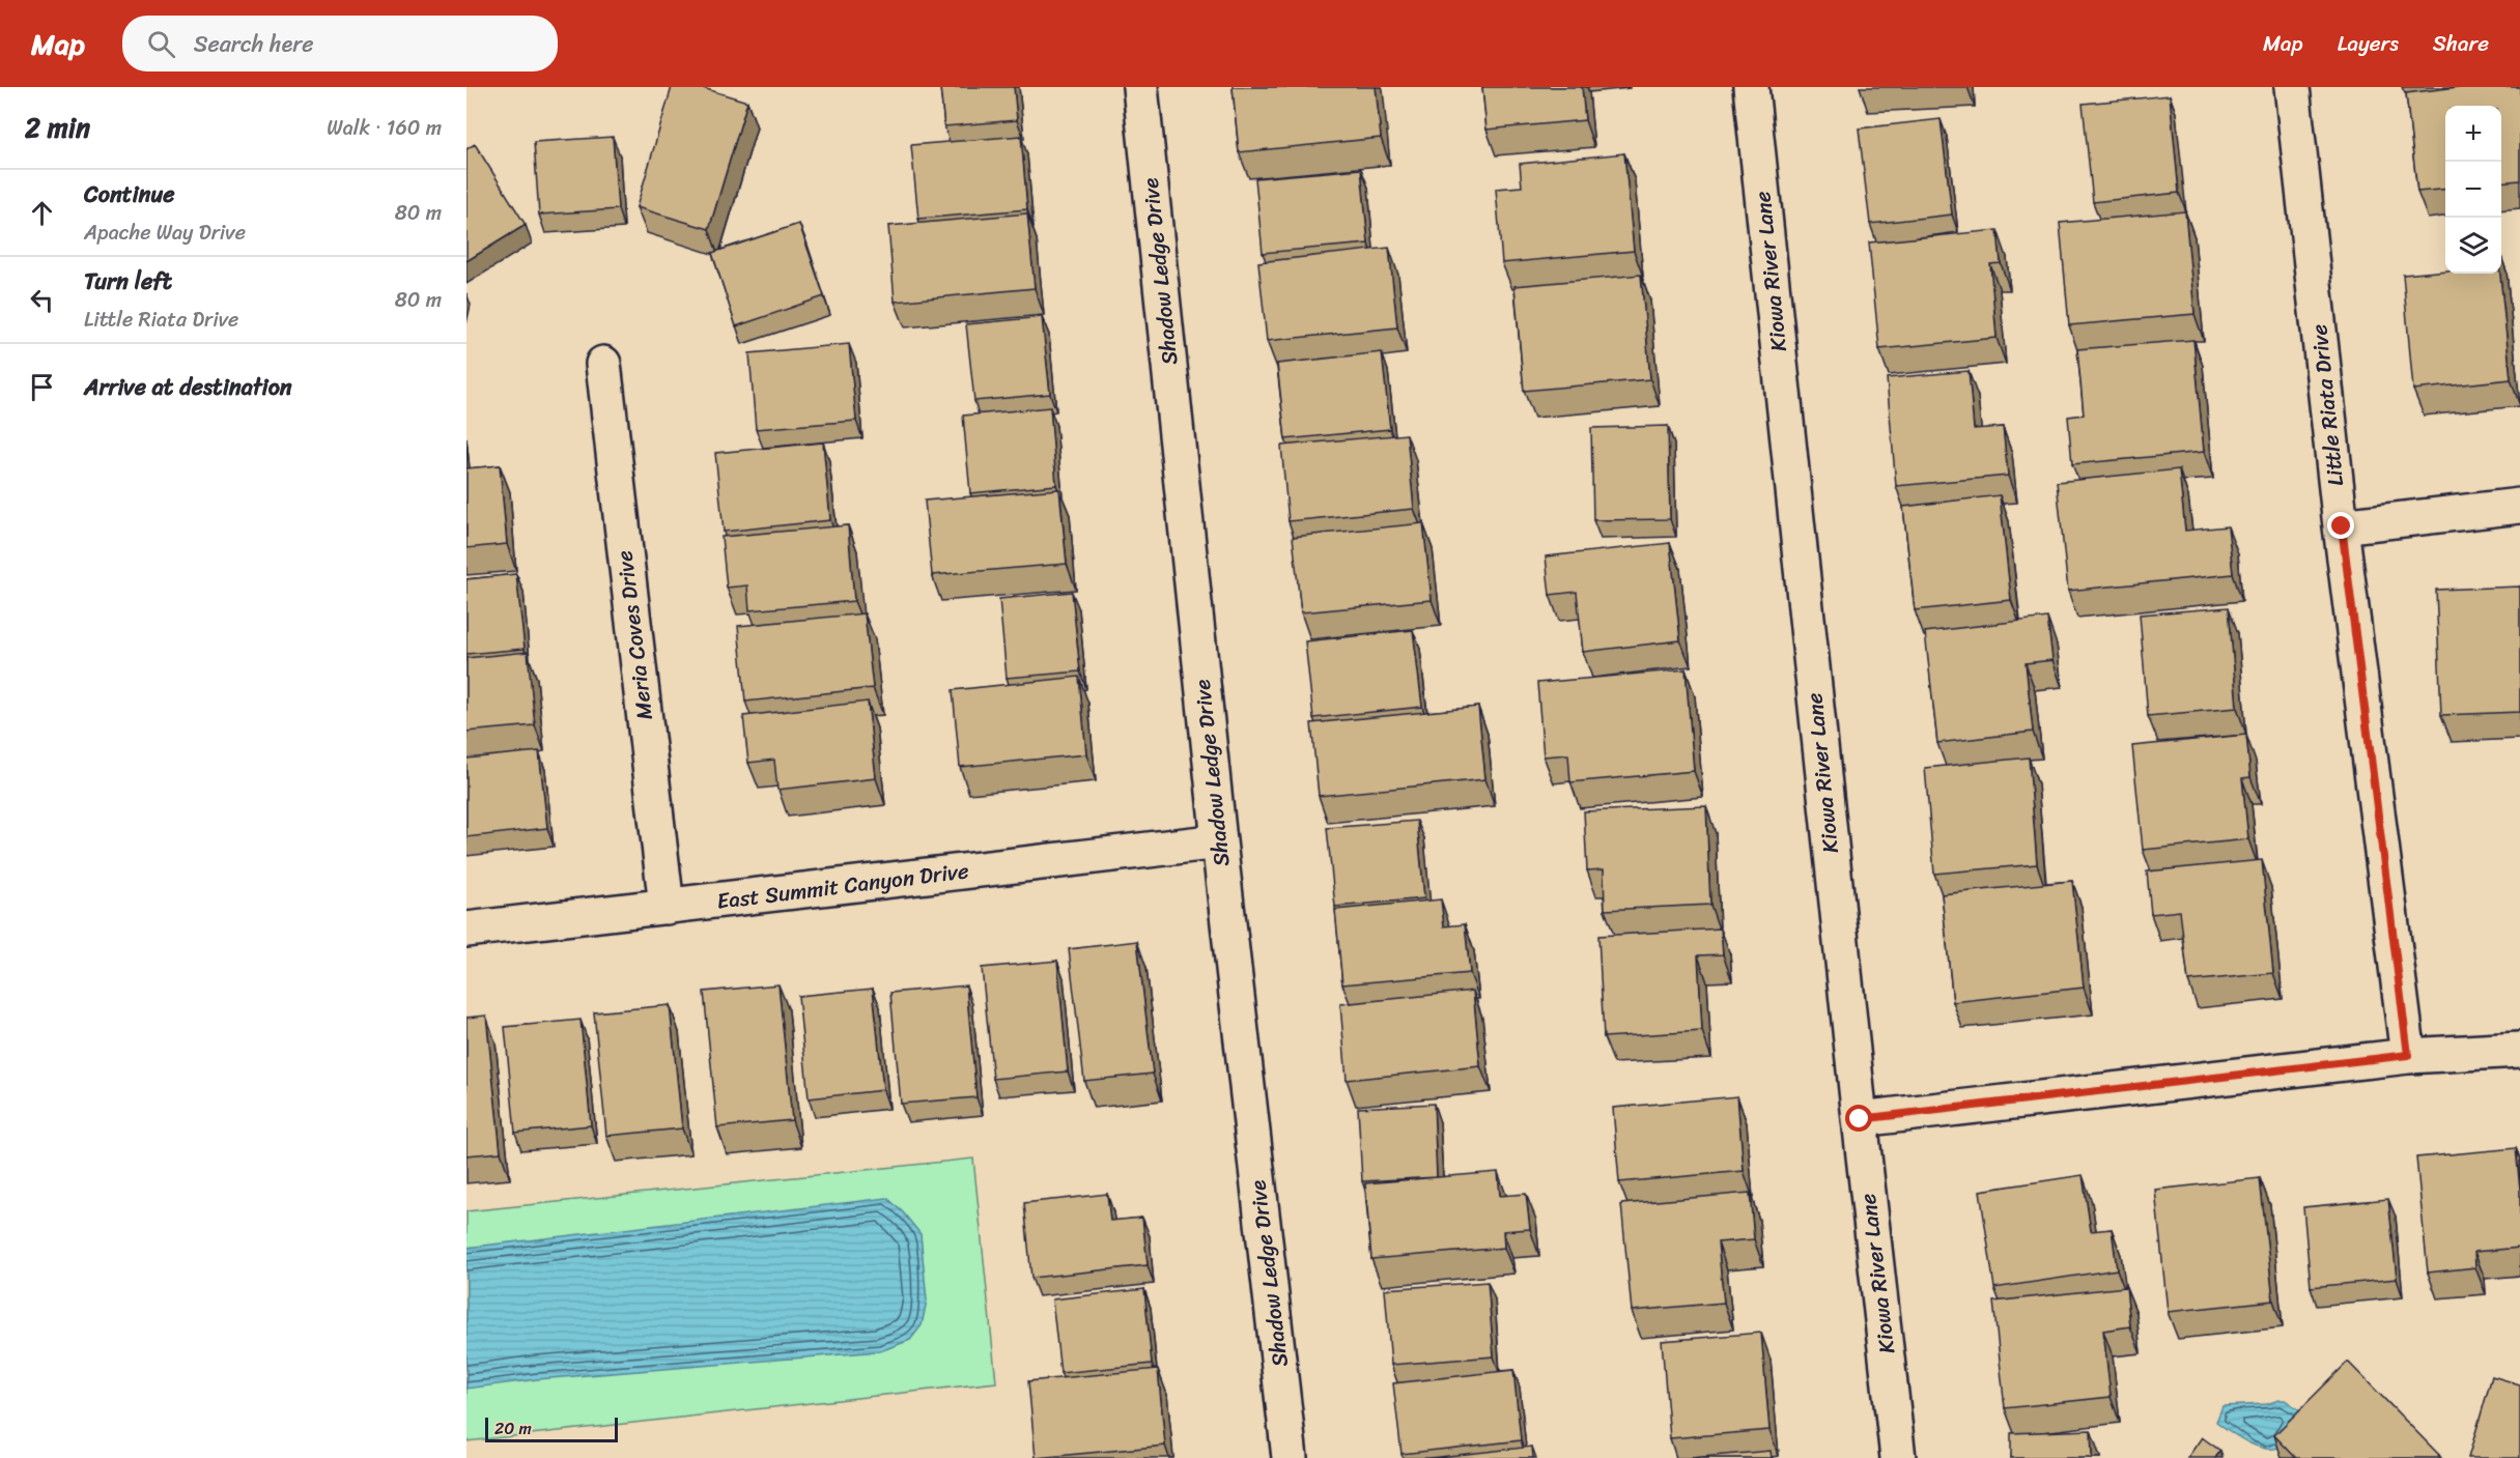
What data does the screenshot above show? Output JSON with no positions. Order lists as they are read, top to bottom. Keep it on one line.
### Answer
{"streets":{"street":["Shadow Ledge Drive","Kiowa River Lane","Little Riata Drive","Meria Coves Drive","East Summit Canyon Drive"]},"crossings":[["Shadow Ledge Drive","East Summit Canyon Drive"],["Meria Coves Drive","East Summit Canyon Drive"]],"scale_bar":"20 m","page":{"header":"Map","search":"Search here","nav":["Map","Layers","Share"],"heading":["2 min","Walk · 160 m"],"map_buttons":["+","−"],"list":[["Continue","Apache Way Drive","80 m"],["Turn left","Little Riata Drive","80 m"],"Arrive at destination"],"scale":"20 m"}}
